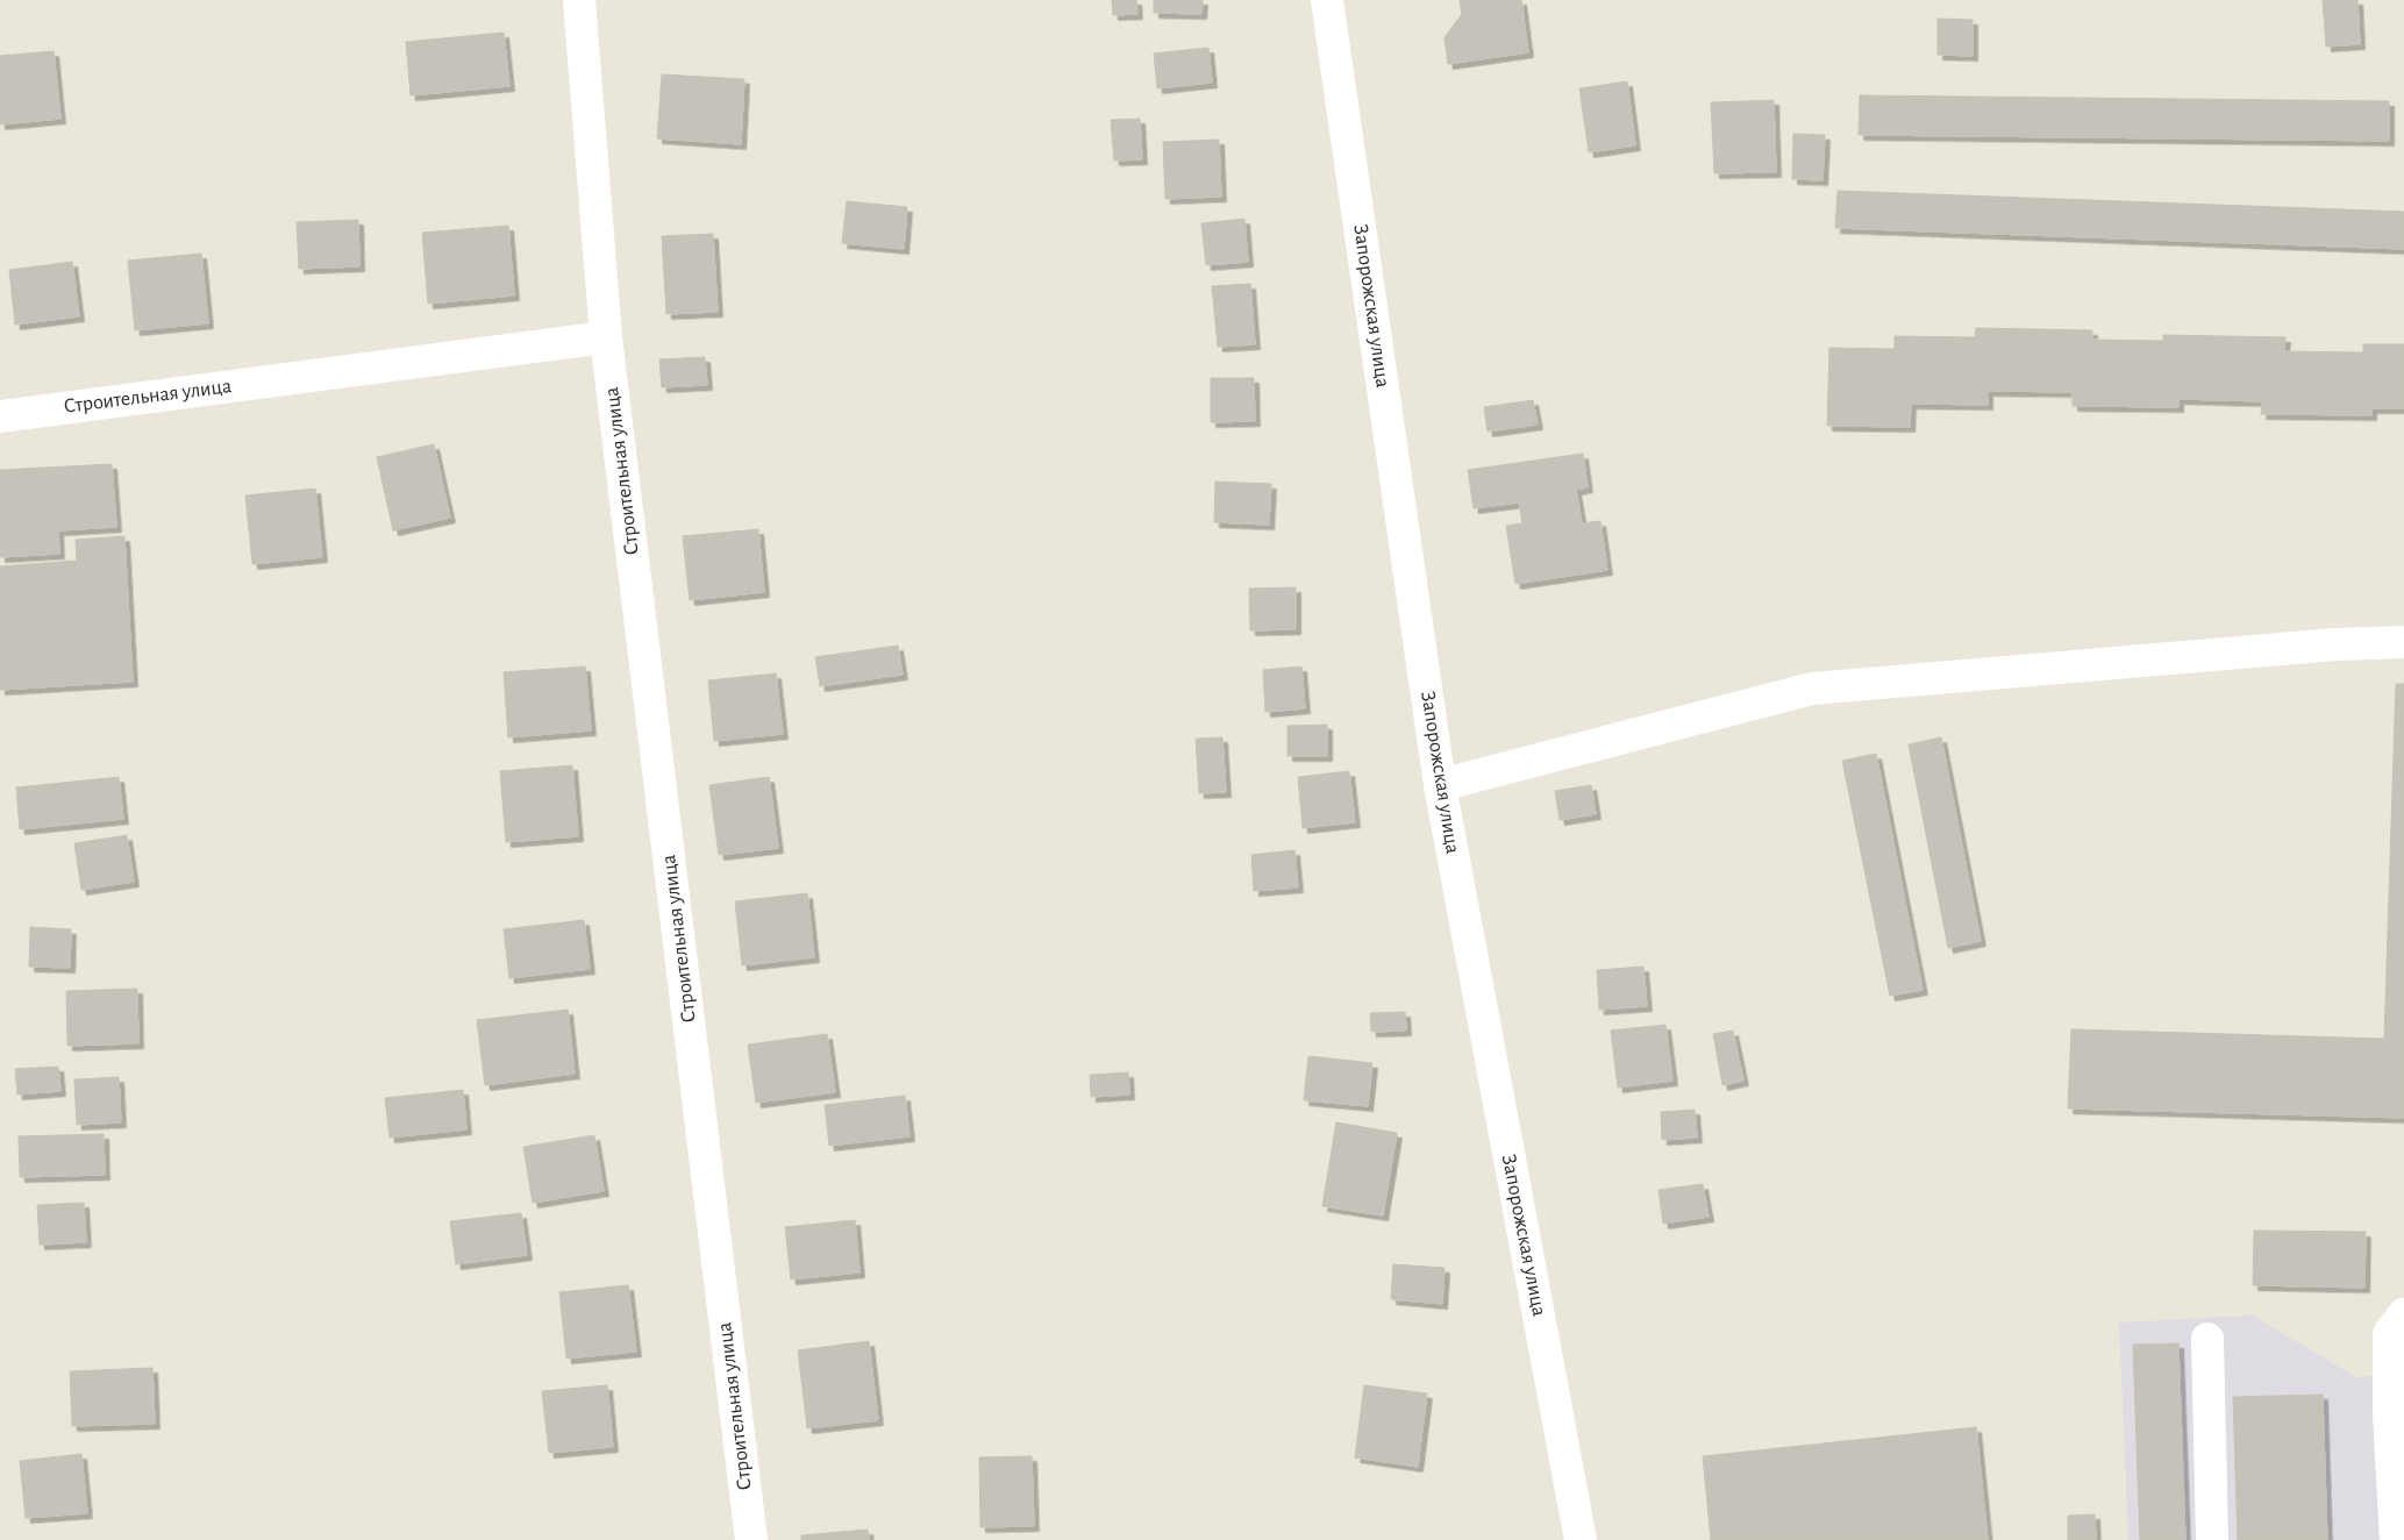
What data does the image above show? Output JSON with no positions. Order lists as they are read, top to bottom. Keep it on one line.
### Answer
{"streets":{"street":["Запорожская улица","Строительная улица"]}}
